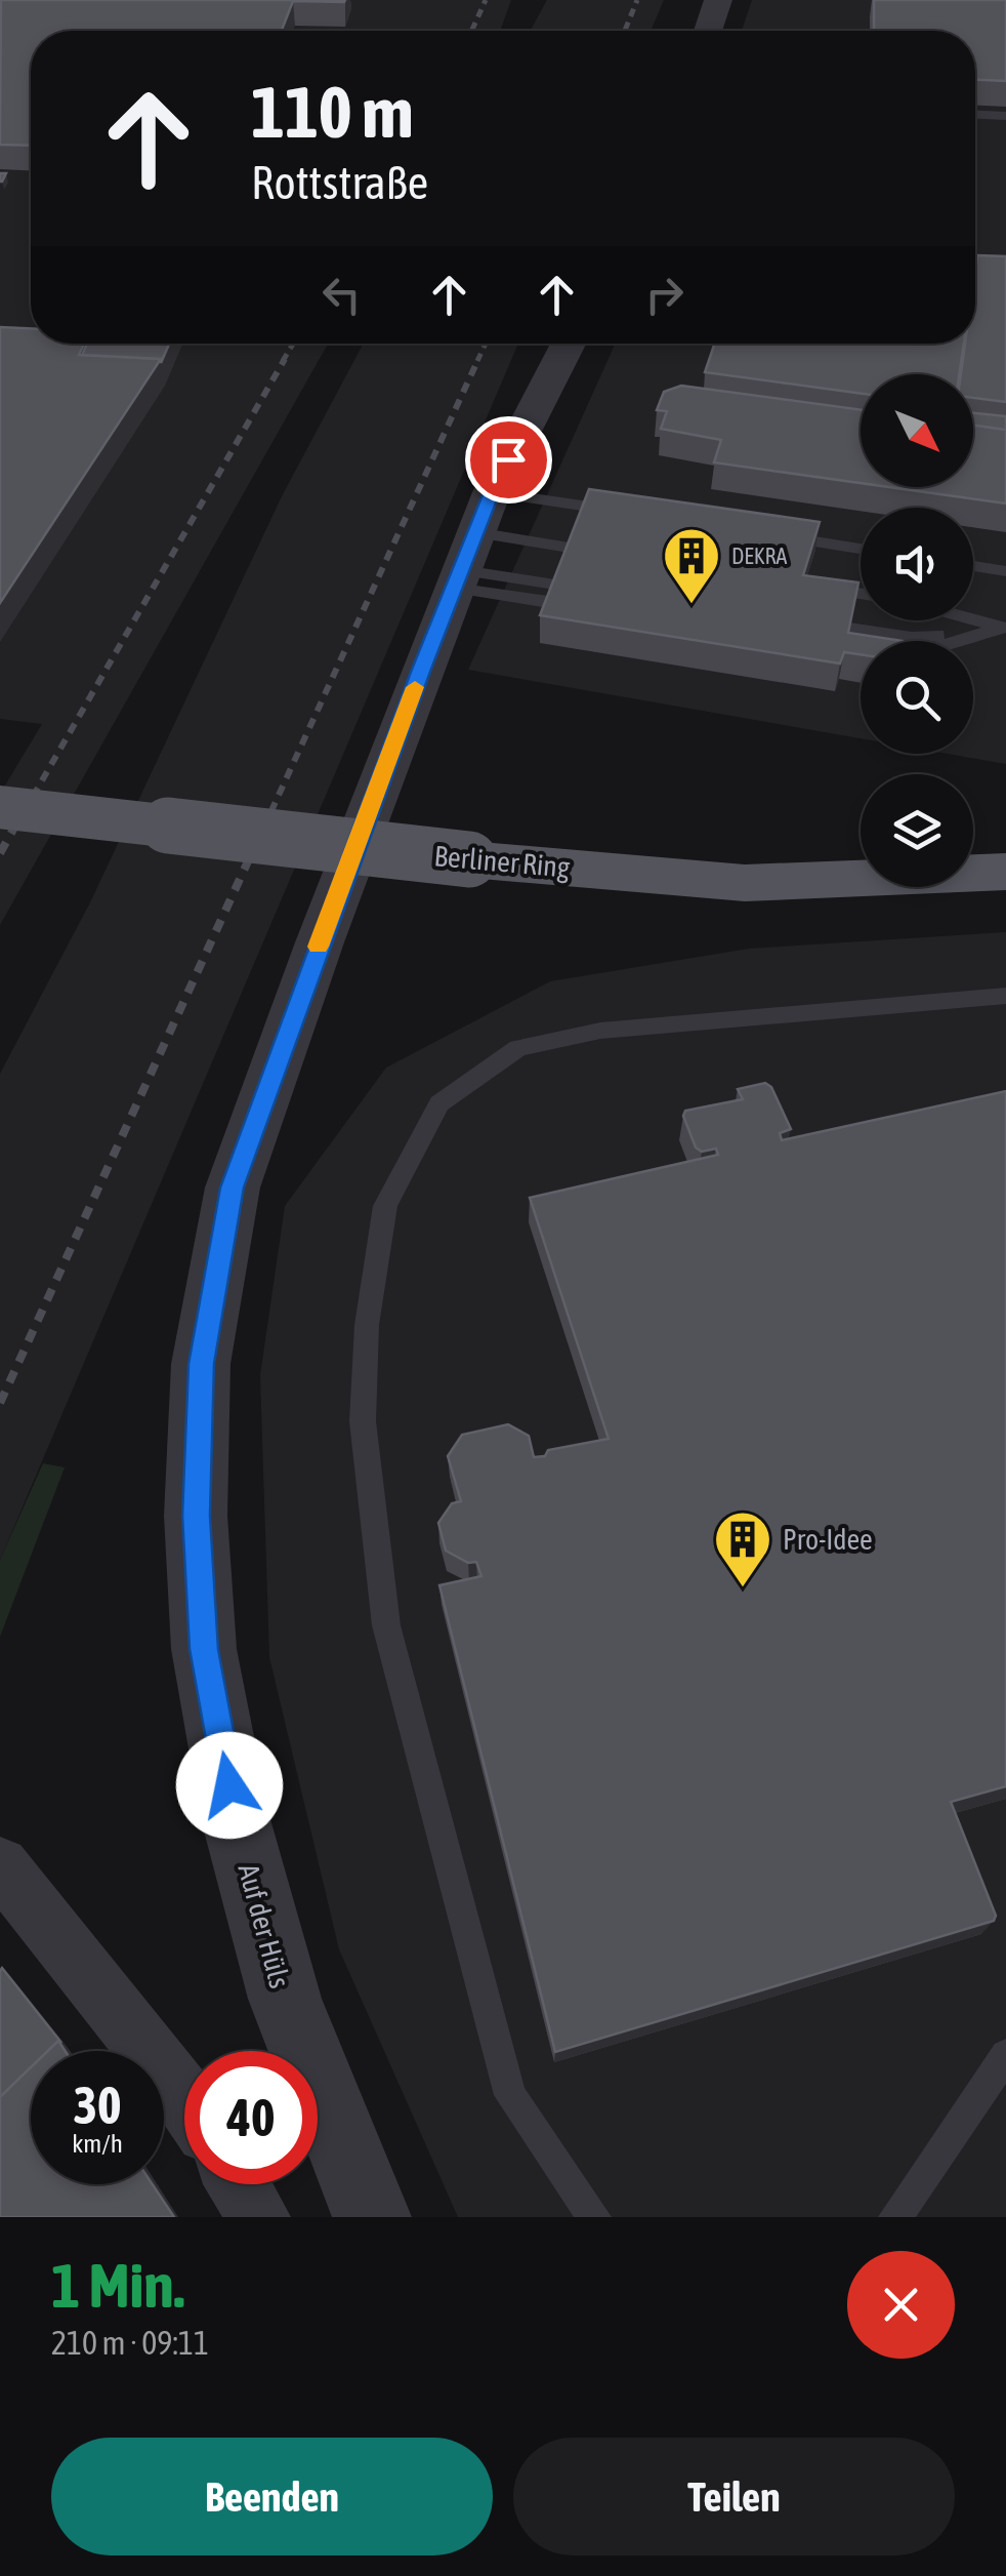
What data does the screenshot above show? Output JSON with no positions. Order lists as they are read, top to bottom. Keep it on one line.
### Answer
{"streets":{"main road":["Berliner Ring"],"street":["Auf der Hüls"]},"places":{"building":["DEKRA","Pro-Idee"]},"north":"bottom right","page":{"turn":["110 m","Rottstraße"],"speed":"30 km/h","limit":"40","heading":["1 Min.","210 m · 09:11"],"buttons":["Beenden","Teilen"]}}
